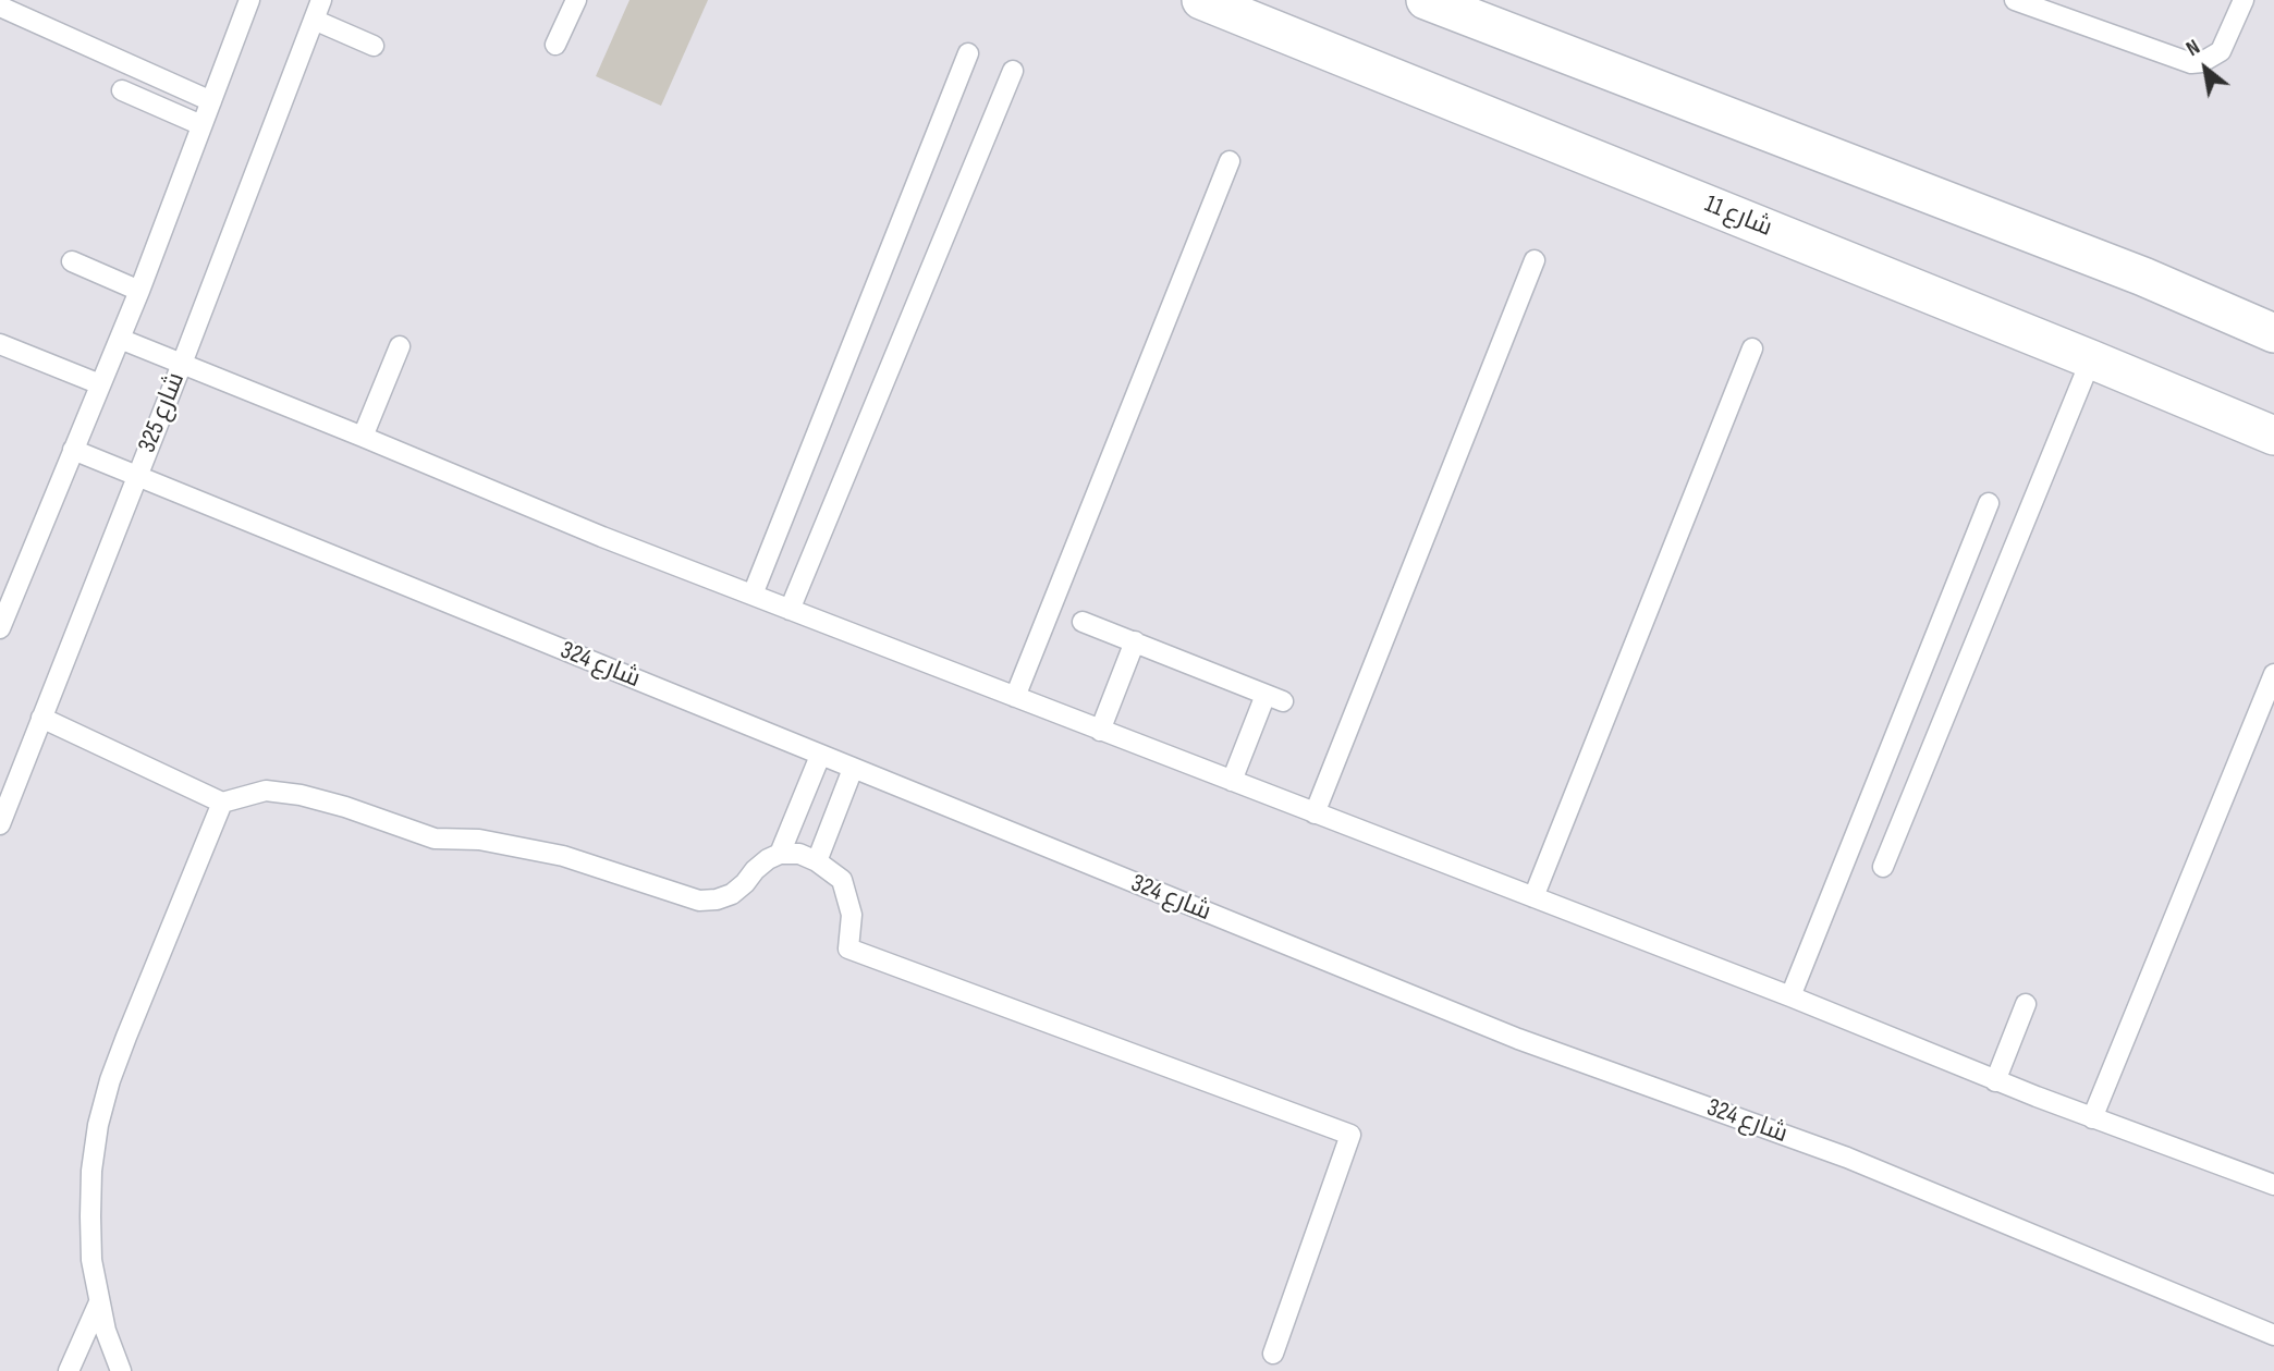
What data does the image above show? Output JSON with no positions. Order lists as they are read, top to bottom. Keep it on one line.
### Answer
{"streets":{"street":["شارع 11"],"lane":["شارع 325","شارع 324"]},"crossings":[["شارع 325","شارع 324"]],"north":"top left"}
